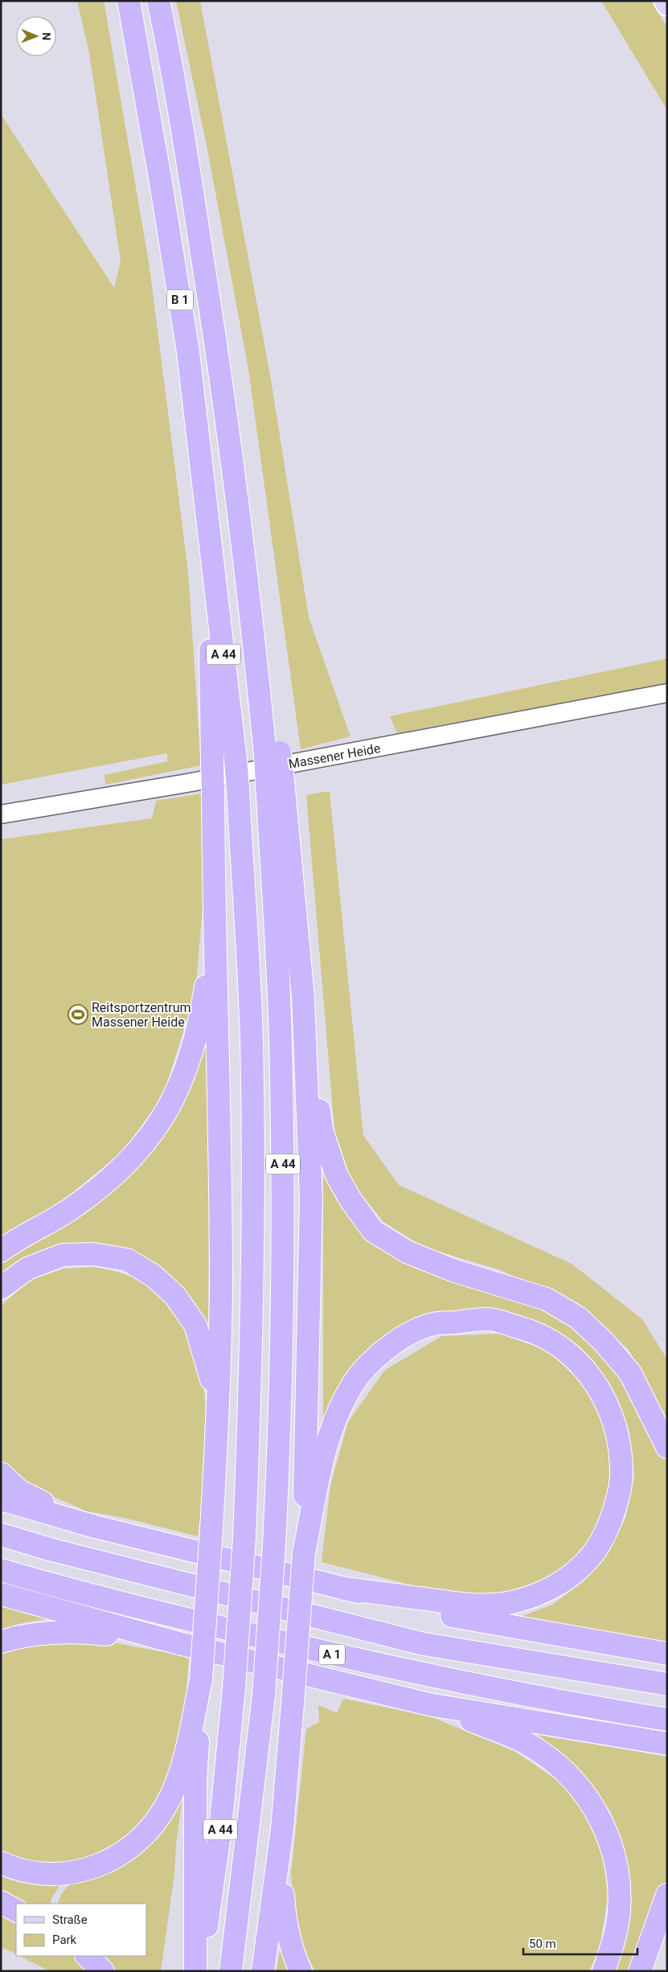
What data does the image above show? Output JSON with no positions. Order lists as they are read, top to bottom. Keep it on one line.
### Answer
{"streets":{"highway":["B 1","A 44","A 1"],"street":["Massener Heide"]},"crossings":[["B 1","A 44"]],"places":{"sports":["Reitsportzentrum Massener Heide"]},"legend":["Straße","Park"],"scale_bar":"50 m","north":"right"}
